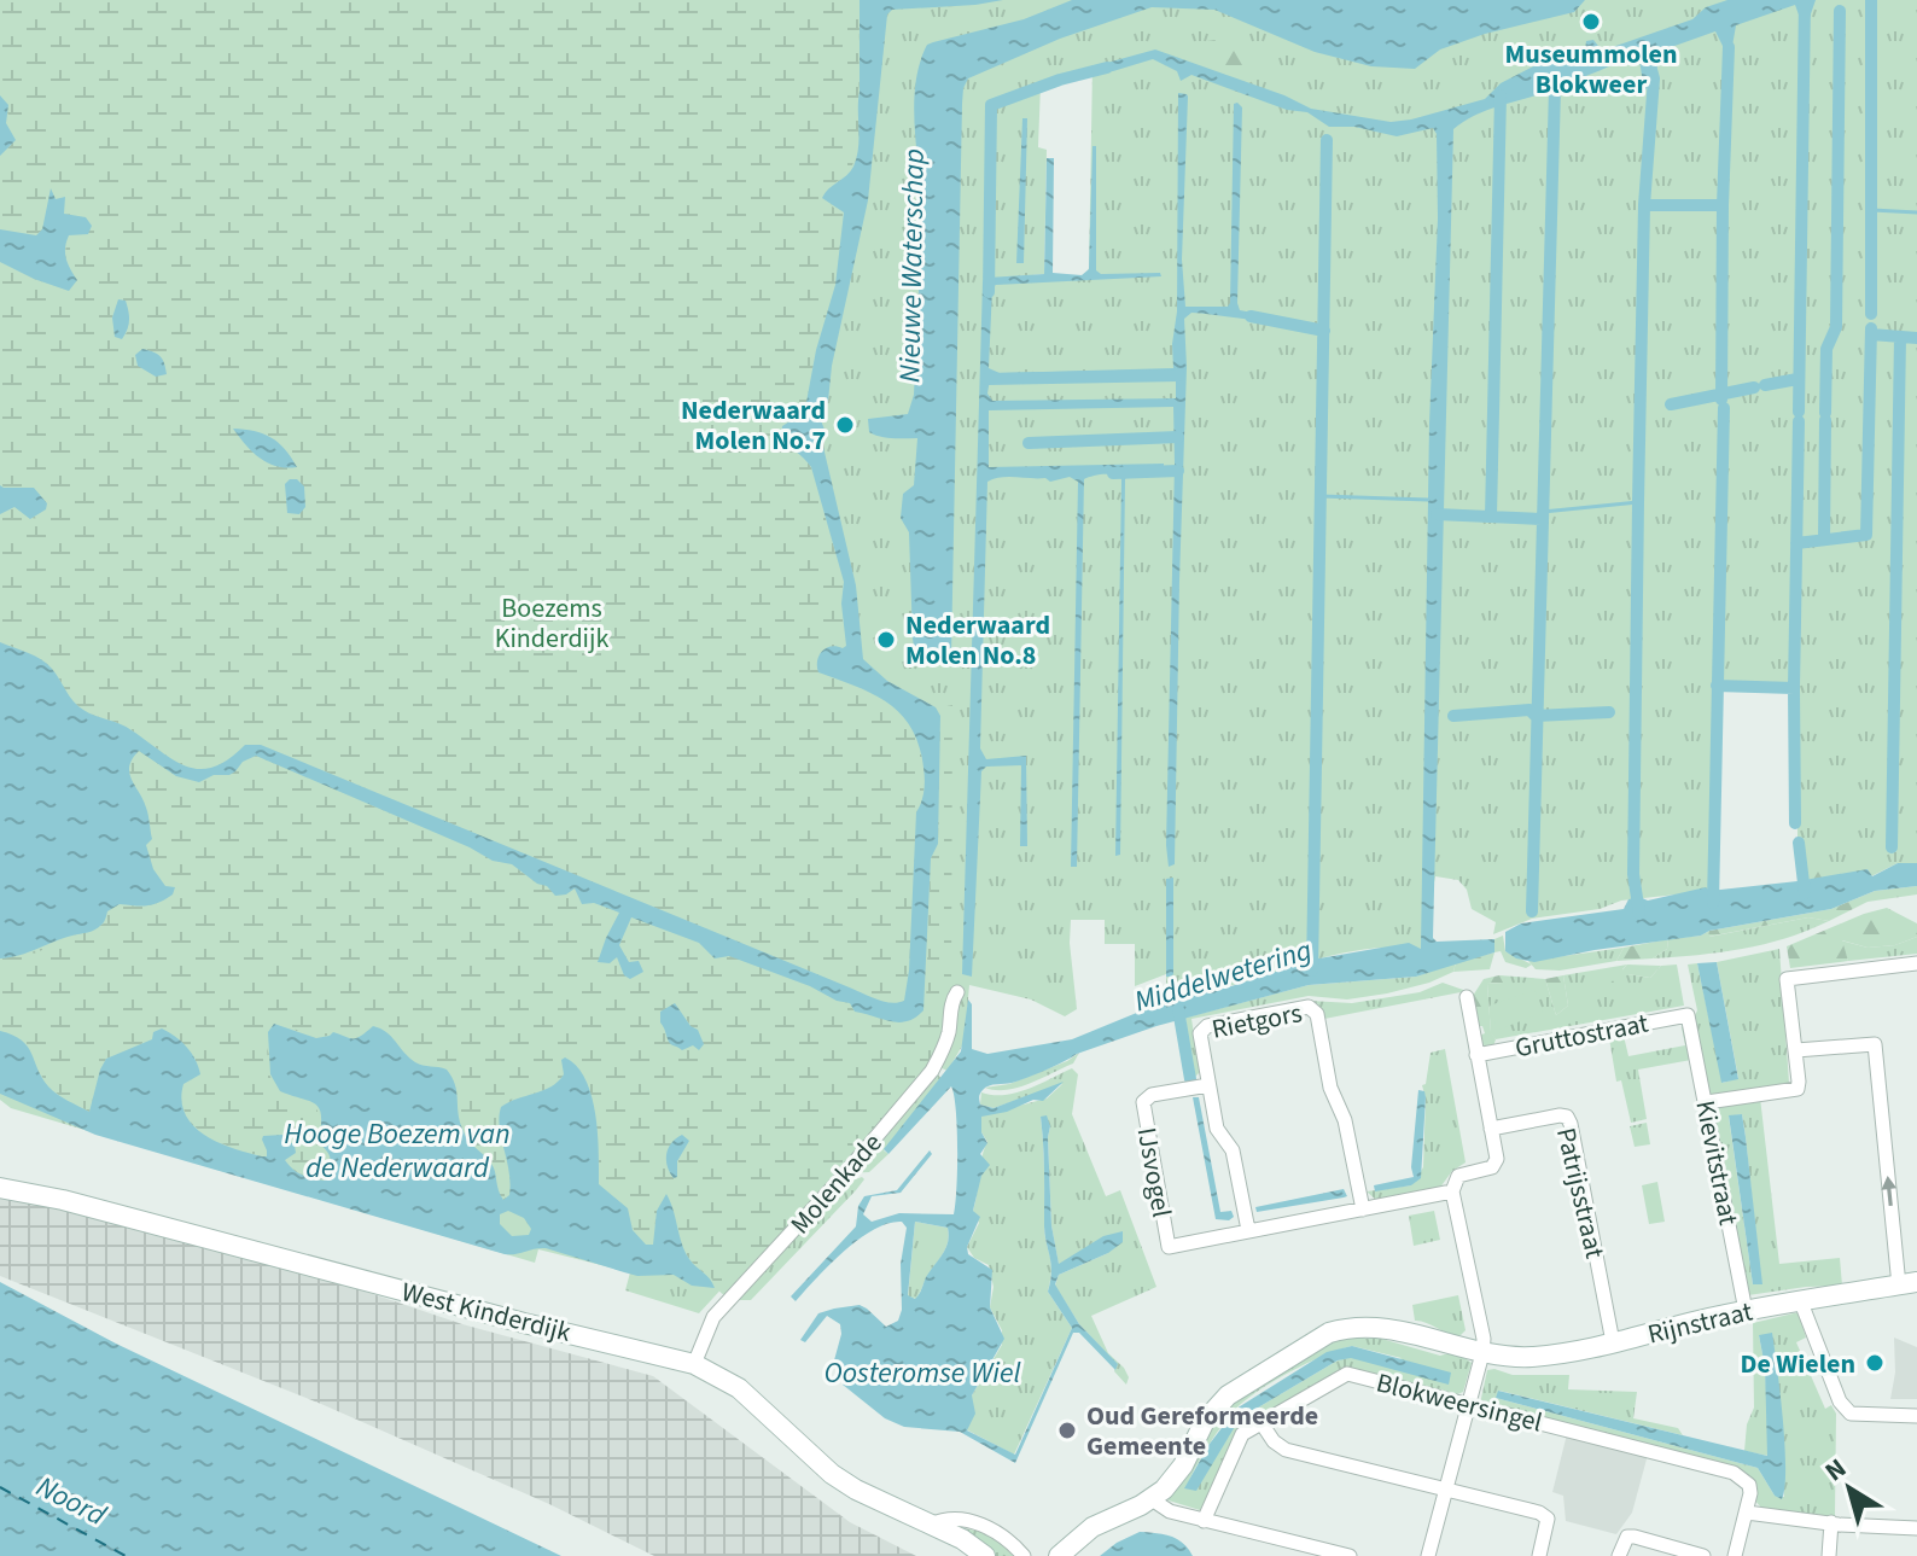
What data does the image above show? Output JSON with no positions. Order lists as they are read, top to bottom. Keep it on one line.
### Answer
{"streets":{"street":["Rietgors","Gruttostraat","Kievitstraat","IJsvogel","Molenkade","Patrijsstraat","West Kinderdijk","Rijnstraat","Blokweersingel"]},"crossings":[["Rietgors","IJsvogel"],["Gruttostraat","Kievitstraat"],["Kievitstraat","Rijnstraat"],["Molenkade","West Kinderdijk"],["Patrijsstraat","Rijnstraat"]],"water":["Nieuwe Waterschap","Middelwetering","Hooge Boezem van de Nederwaard","Oosteromse Wiel","Noord"],"parks":["Boezems Kinderdijk"],"places":["Museummolen Blokweer","Nederwaard Molen No.7","Nederwaard Molen No.8","De Wielen","Oud Gereformeerde Gemeente"],"north":"top left"}
